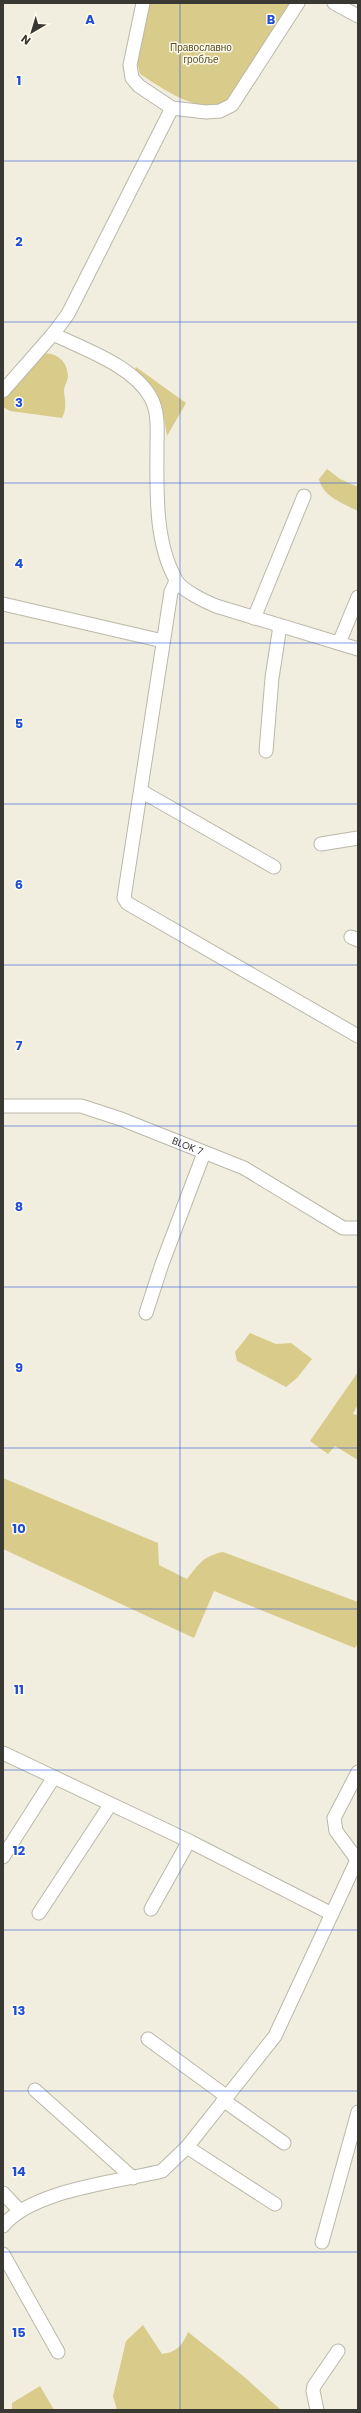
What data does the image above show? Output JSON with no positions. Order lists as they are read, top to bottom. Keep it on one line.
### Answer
{"streets":{"street":["BLOK 7"]},"parks":["Православно гробље"],"north":"bottom left","grid":{"columns":["A","B"],"rows":["1","2","3","4","5","6","7","8","9","10","11","12","13","14","15"]}}
